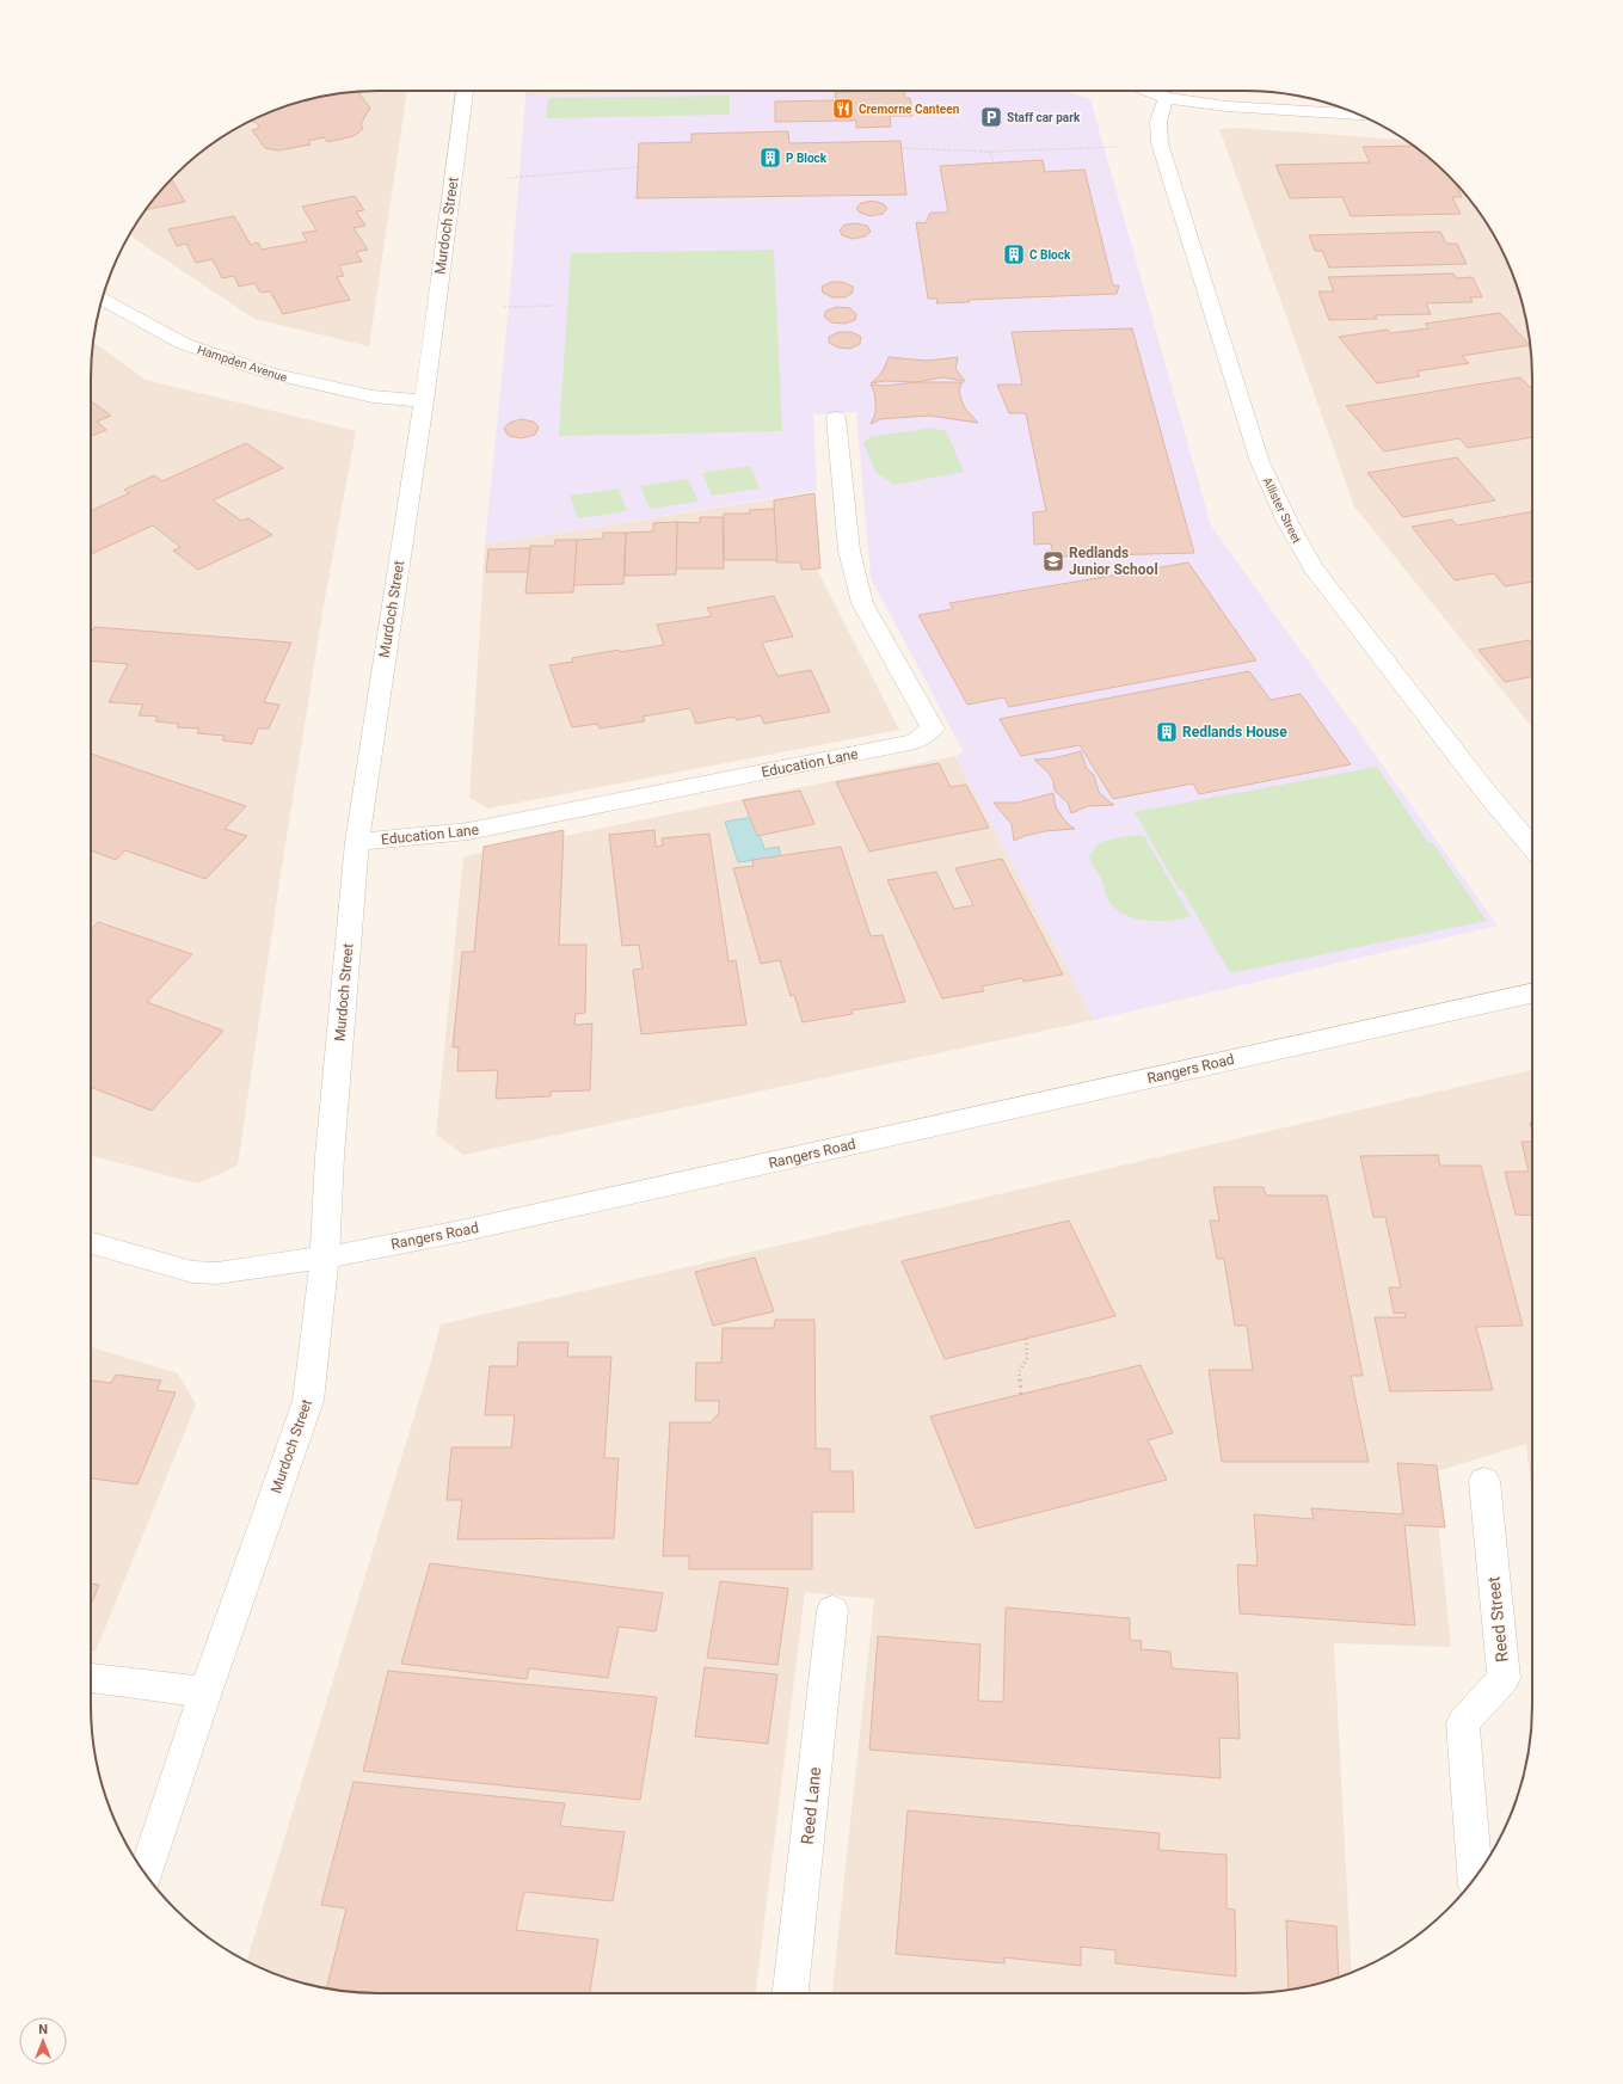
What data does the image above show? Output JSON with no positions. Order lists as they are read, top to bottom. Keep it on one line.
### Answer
{"streets":{"street":["Murdoch Street","Hampden Avenue","Allister Street","Education Lane","Rangers Road","Reed Street","Reed Lane"]},"crossings":[["Murdoch Street","Hampden Avenue"],["Murdoch Street","Education Lane"],["Murdoch Street","Rangers Road"]],"places":{"restaurant":["Cremorne Canteen"],"parking":["Staff car park"],"building":["P Block","C Block","Redlands House"],"school or university":["Redlands Junior School"]},"north":"top"}
